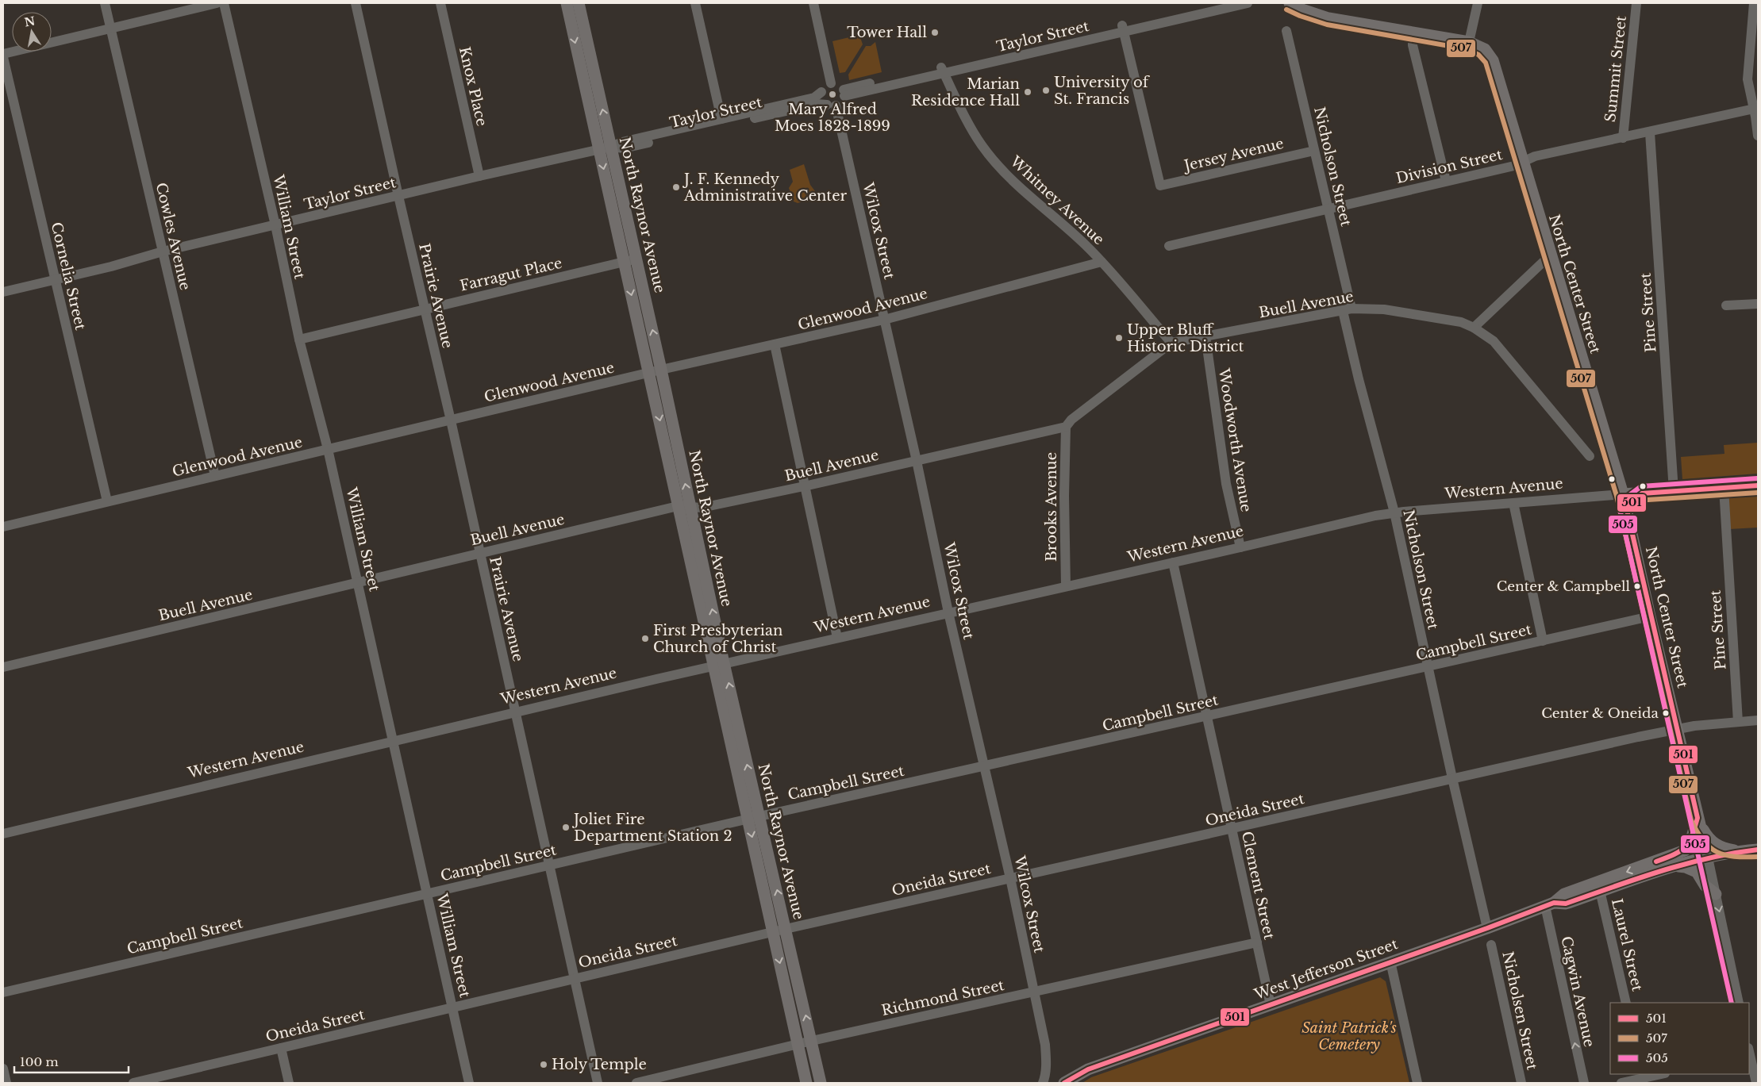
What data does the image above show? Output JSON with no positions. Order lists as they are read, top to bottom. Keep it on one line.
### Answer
{"streets":{"main road":["North Raynor Avenue","North Center Street","Western Avenue","West Jefferson Street"],"street":["Taylor Street","Summit Street","Knox Place","Jersey Avenue","Nicholson Street","Division Street","Whitney Avenue","William Street","Wilcox Street","Cowles Avenue","Farragut Place","Cornelia Street","Prairie Avenue","Buell Avenue","Glenwood Avenue","Pine Street","Woodworth Avenue","Brooks Avenue","Campbell Street","Oneida Street","Clement Street","Laurel Street","Cagwin Avenue","Richmond Street","Nicholsen Street"]},"crossings":[["Taylor Street","Knox Place"],["Taylor Street","Jersey Avenue"],["Taylor Street","Whitney Avenue"],["Taylor Street","North Raynor Avenue"],["Taylor Street","William Street"],["Taylor Street","Wilcox Street"],["Taylor Street","Cowles Avenue"],["Taylor Street","Cornelia Street"],["Taylor Street","Prairie Avenue"],["Summit Street","Division Street"],["Jersey Avenue","Nicholson Street"],["Nicholson Street","Division Street"],["Nicholson Street","Buell Avenue"],["Nicholson Street","Western Avenue"],["Nicholson Street","Campbell Street"],["Nicholson Street","Oneida Street"],["Nicholson Street","West Jefferson Street"],["Division Street","North Center Street"],["Division Street","Pine Street"],["Whitney Avenue","Buell Avenue"],["Whitney Avenue","Glenwood Avenue"],["North Raynor Avenue","Farragut Place"],["North Raynor Avenue","Buell Avenue"],["North Raynor Avenue","Glenwood Avenue"],["North Raynor Avenue","Western Avenue"],["North Raynor Avenue","Campbell Street"],["North Raynor Avenue","Oneida Street"],["North Raynor Avenue","Richmond Street"],["William Street","Farragut Place"],["William Street","Buell Avenue"],["William Street","Glenwood Avenue"],["William Street","Western Avenue"],["William Street","Campbell Street"],["William Street","Oneida Street"],["Wilcox Street","Buell Avenue"],["Wilcox Street","Glenwood Avenue"],["Wilcox Street","Western Avenue"],["Wilcox Street","Campbell Street"],["Wilcox Street","Oneida Street"],["Wilcox Street","Richmond Street"],["Cowles Avenue","Glenwood Avenue"],["Farragut Place","Prairie Avenue"],["Cornelia Street","Glenwood Avenue"],["North Center Street","Western Avenue"],["North Center Street","Campbell Street"],["North Center Street","Oneida Street"],["Prairie Avenue","Buell Avenue"],["Prairie Avenue","Glenwood Avenue"],["Prairie Avenue","Western Avenue"],["Prairie Avenue","Campbell Street"],["Prairie Avenue","Oneida Street"],["Buell Avenue","Woodworth Avenue"],["Buell Avenue","Brooks Avenue"],["Pine Street","Western Avenue"],["Pine Street","Oneida Street"],["Woodworth Avenue","Western Avenue"],["Western Avenue","Brooks Avenue"],["Western Avenue","Clement Street"],["Campbell Street","Clement Street"],["Oneida Street","Clement Street"],["Clement Street","West Jefferson Street"],["Clement Street","Richmond Street"],["Laurel Street","West Jefferson Street"],["West Jefferson Street","Cagwin Avenue"]],"one_way":["Cagwin Avenue"],"parks":["Saint Patrick's Cemetery"],"places":["Tower Hall","University of St. Francis","Marian Residence Hall","Mary Alfred Moes 1828-1899","J. F. Kennedy Administrative Center","Upper Bluff Historic District","Center & Campbell","First Presbyterian Church of Christ","Center & Oneida","Joliet Fire Department Station 2","Holy Temple"],"lines":["transit line 507","transit line 505","transit line 501"],"legend":["501","507","505"],"scale_bar":"100 m","north":"top"}
